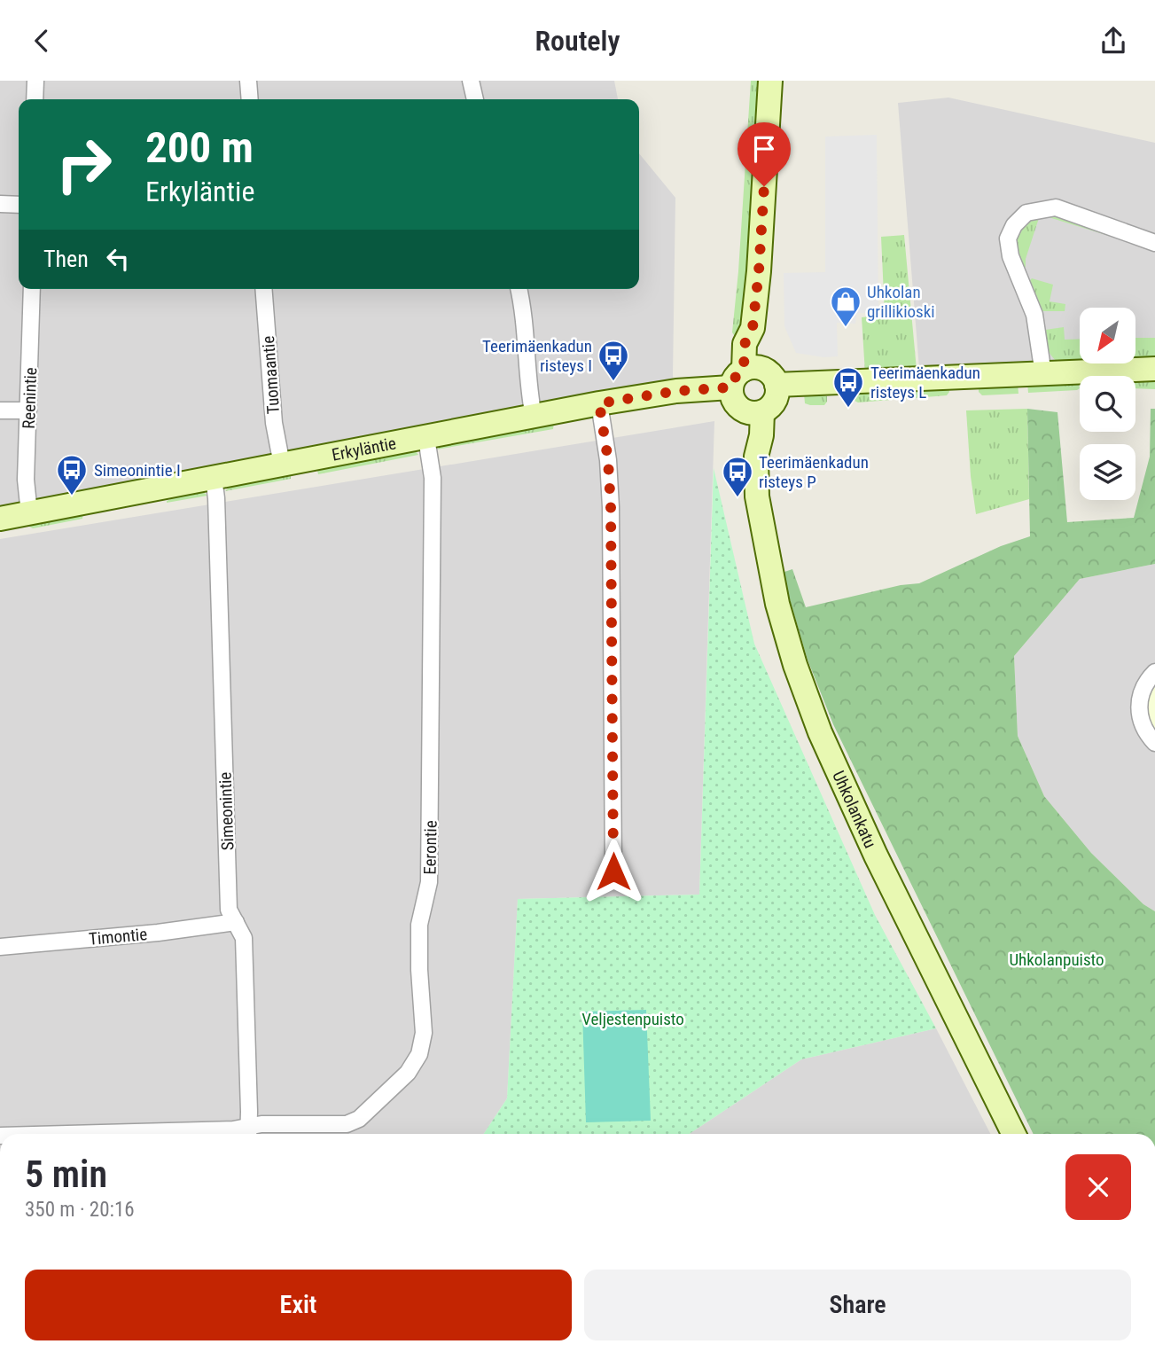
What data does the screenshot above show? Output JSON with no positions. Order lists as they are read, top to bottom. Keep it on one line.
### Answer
{"streets":{"street":["Tuomaantie","Reenintie","Erkyläntie","Uhkolankatu","Simeonintie","Eerontie","Timontie"]},"crossings":[["Tuomaantie","Erkyläntie"],["Reenintie","Erkyläntie"],["Erkyläntie","Simeonintie"],["Erkyläntie","Eerontie"],["Simeonintie","Eerontie"],["Simeonintie","Timontie"]],"parks":["Uhkolanpuisto","Veljestenpuisto"],"places":{"shop":["Uhkolan grillikioski"],"bus stop":["Teerimäenkadun risteys I","Teerimäenkadun risteys L","Simeonintie I","Teerimäenkadun risteys P"]},"north":"bottom left","page":{"header":"Routely","turn":["200 m","Erkyläntie"],"then":"Then","heading":["5 min","350 m · 20:16"],"buttons":["Exit","Share"]}}
